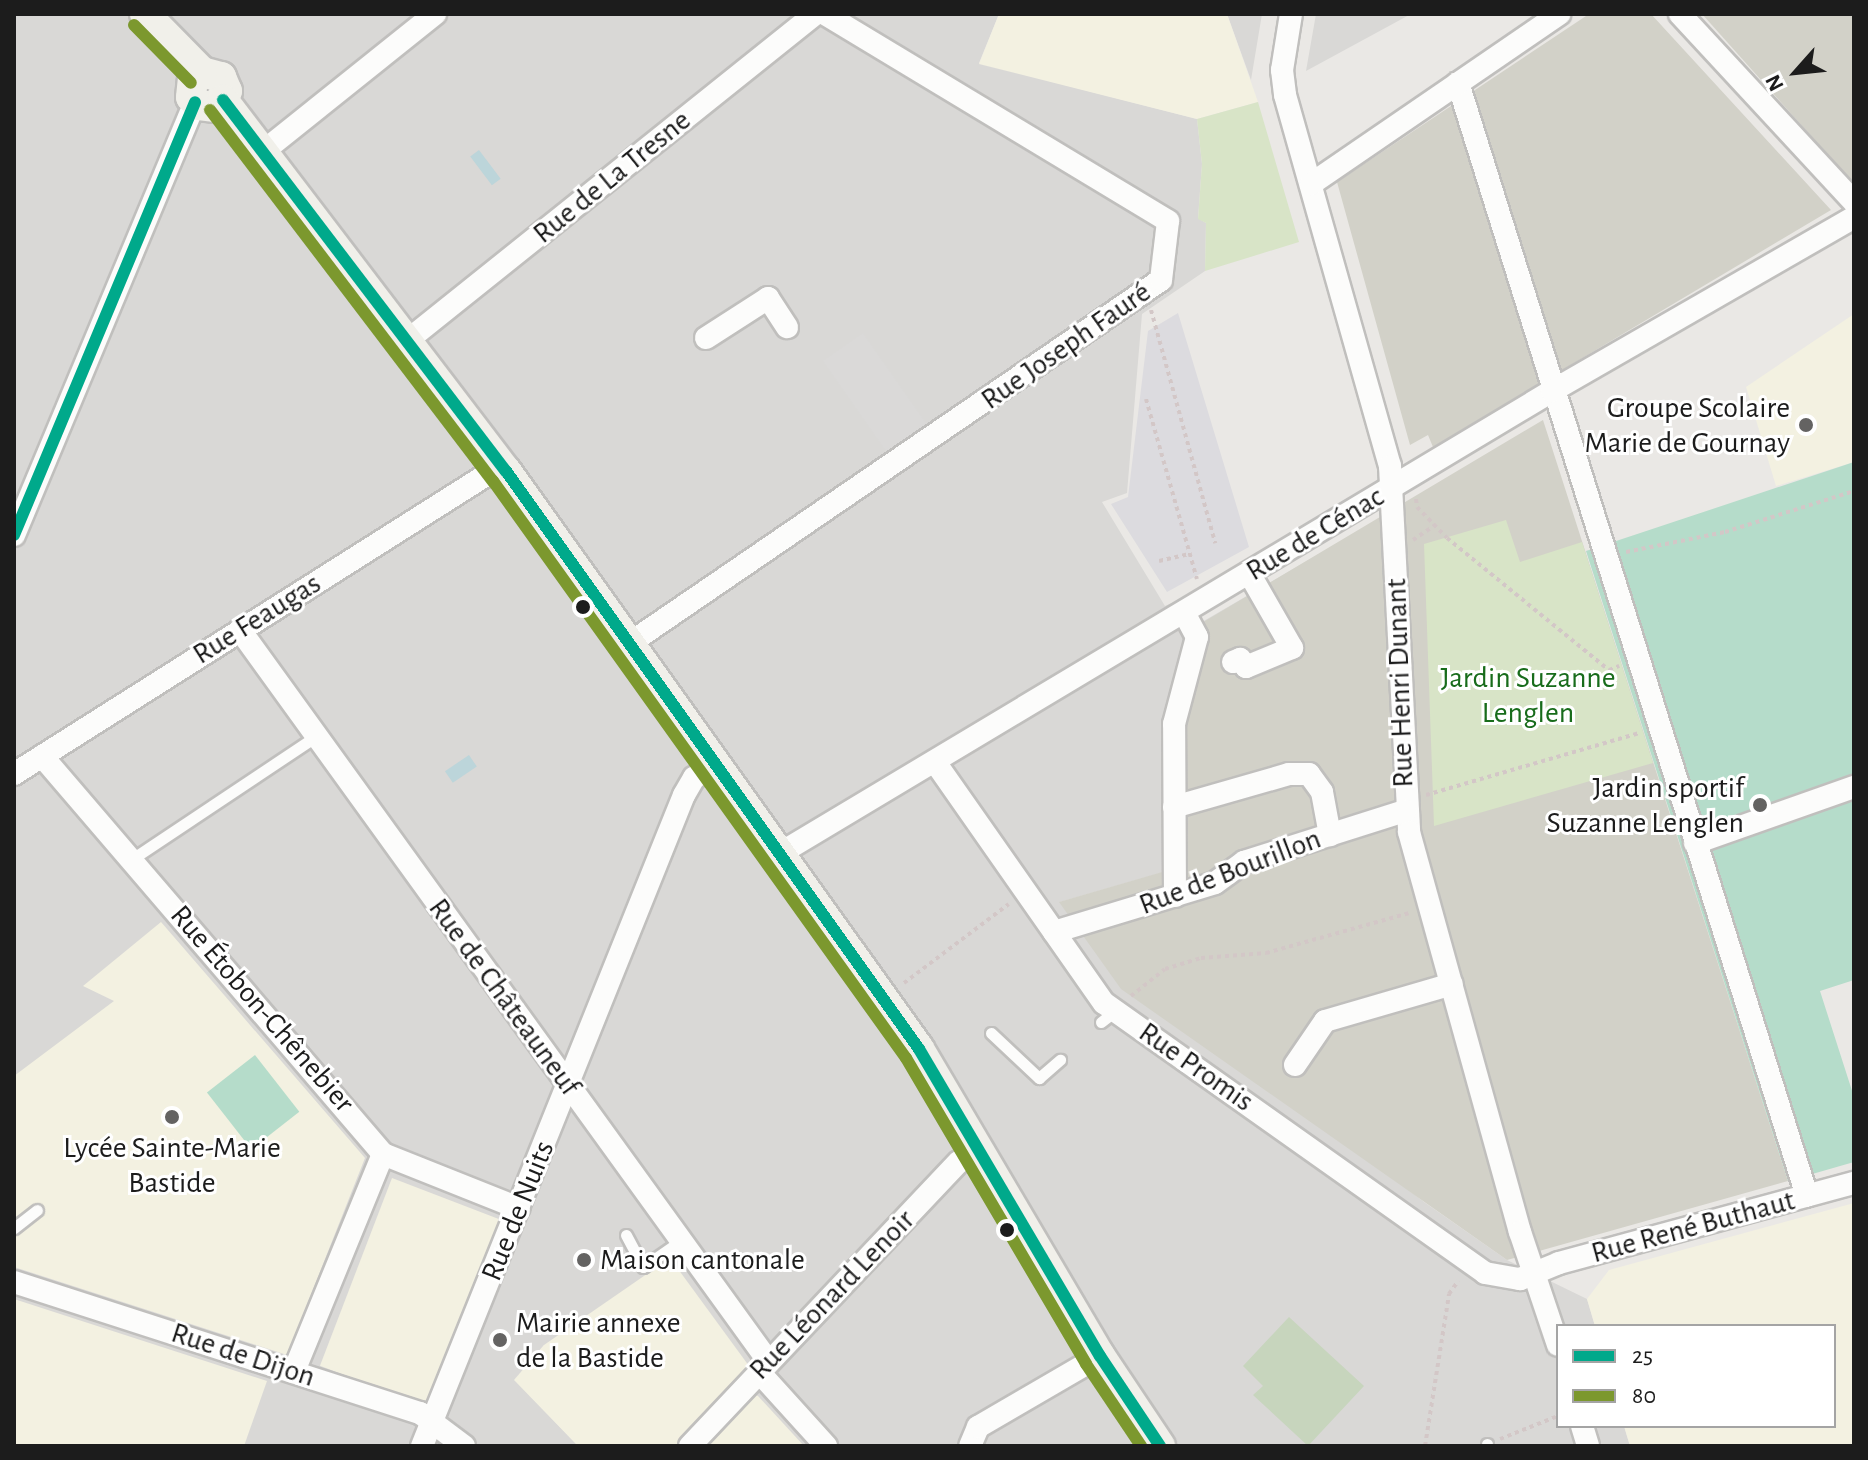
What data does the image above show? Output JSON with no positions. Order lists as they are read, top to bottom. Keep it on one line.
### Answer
{"streets":{"street":["Rue de La Tresne","Rue Joseph Fauré","Rue de Cénac","Rue Feaugas","Rue Henri Dunant","Rue de Bourillon","Rue de Châteauneuf","Rue Étobon-Chênebier","Rue Promis","Rue de Nuits","Rue René Buthaut","Rue Léonard Lenoir","Rue de Dijon"]},"crossings":[["Rue de Cénac","Rue Henri Dunant"],["Rue de Cénac","Rue Promis"],["Rue Feaugas","Rue de Châteauneuf"],["Rue Feaugas","Rue Étobon-Chênebier"],["Rue Henri Dunant","Rue de Bourillon"],["Rue Henri Dunant","Rue Promis"],["Rue Henri Dunant","Rue René Buthaut"],["Rue de Bourillon","Rue Promis"],["Rue de Châteauneuf","Rue de Nuits"],["Rue de Châteauneuf","Rue Léonard Lenoir"],["Rue Étobon-Chênebier","Rue de Nuits"],["Rue Promis","Rue René Buthaut"],["Rue de Nuits","Rue de Dijon"]],"parks":["Jardin Suzanne Lenglen"],"places":["Groupe Scolaire Marie de Gournay","Jardin sportif Suzanne Lenglen","Lycée Sainte-Marie Bastide","Maison cantonale","Mairie annexe de la Bastide"],"lines":["transit line 80","transit line 25"],"legend":["25","80"],"north":"bottom left"}
